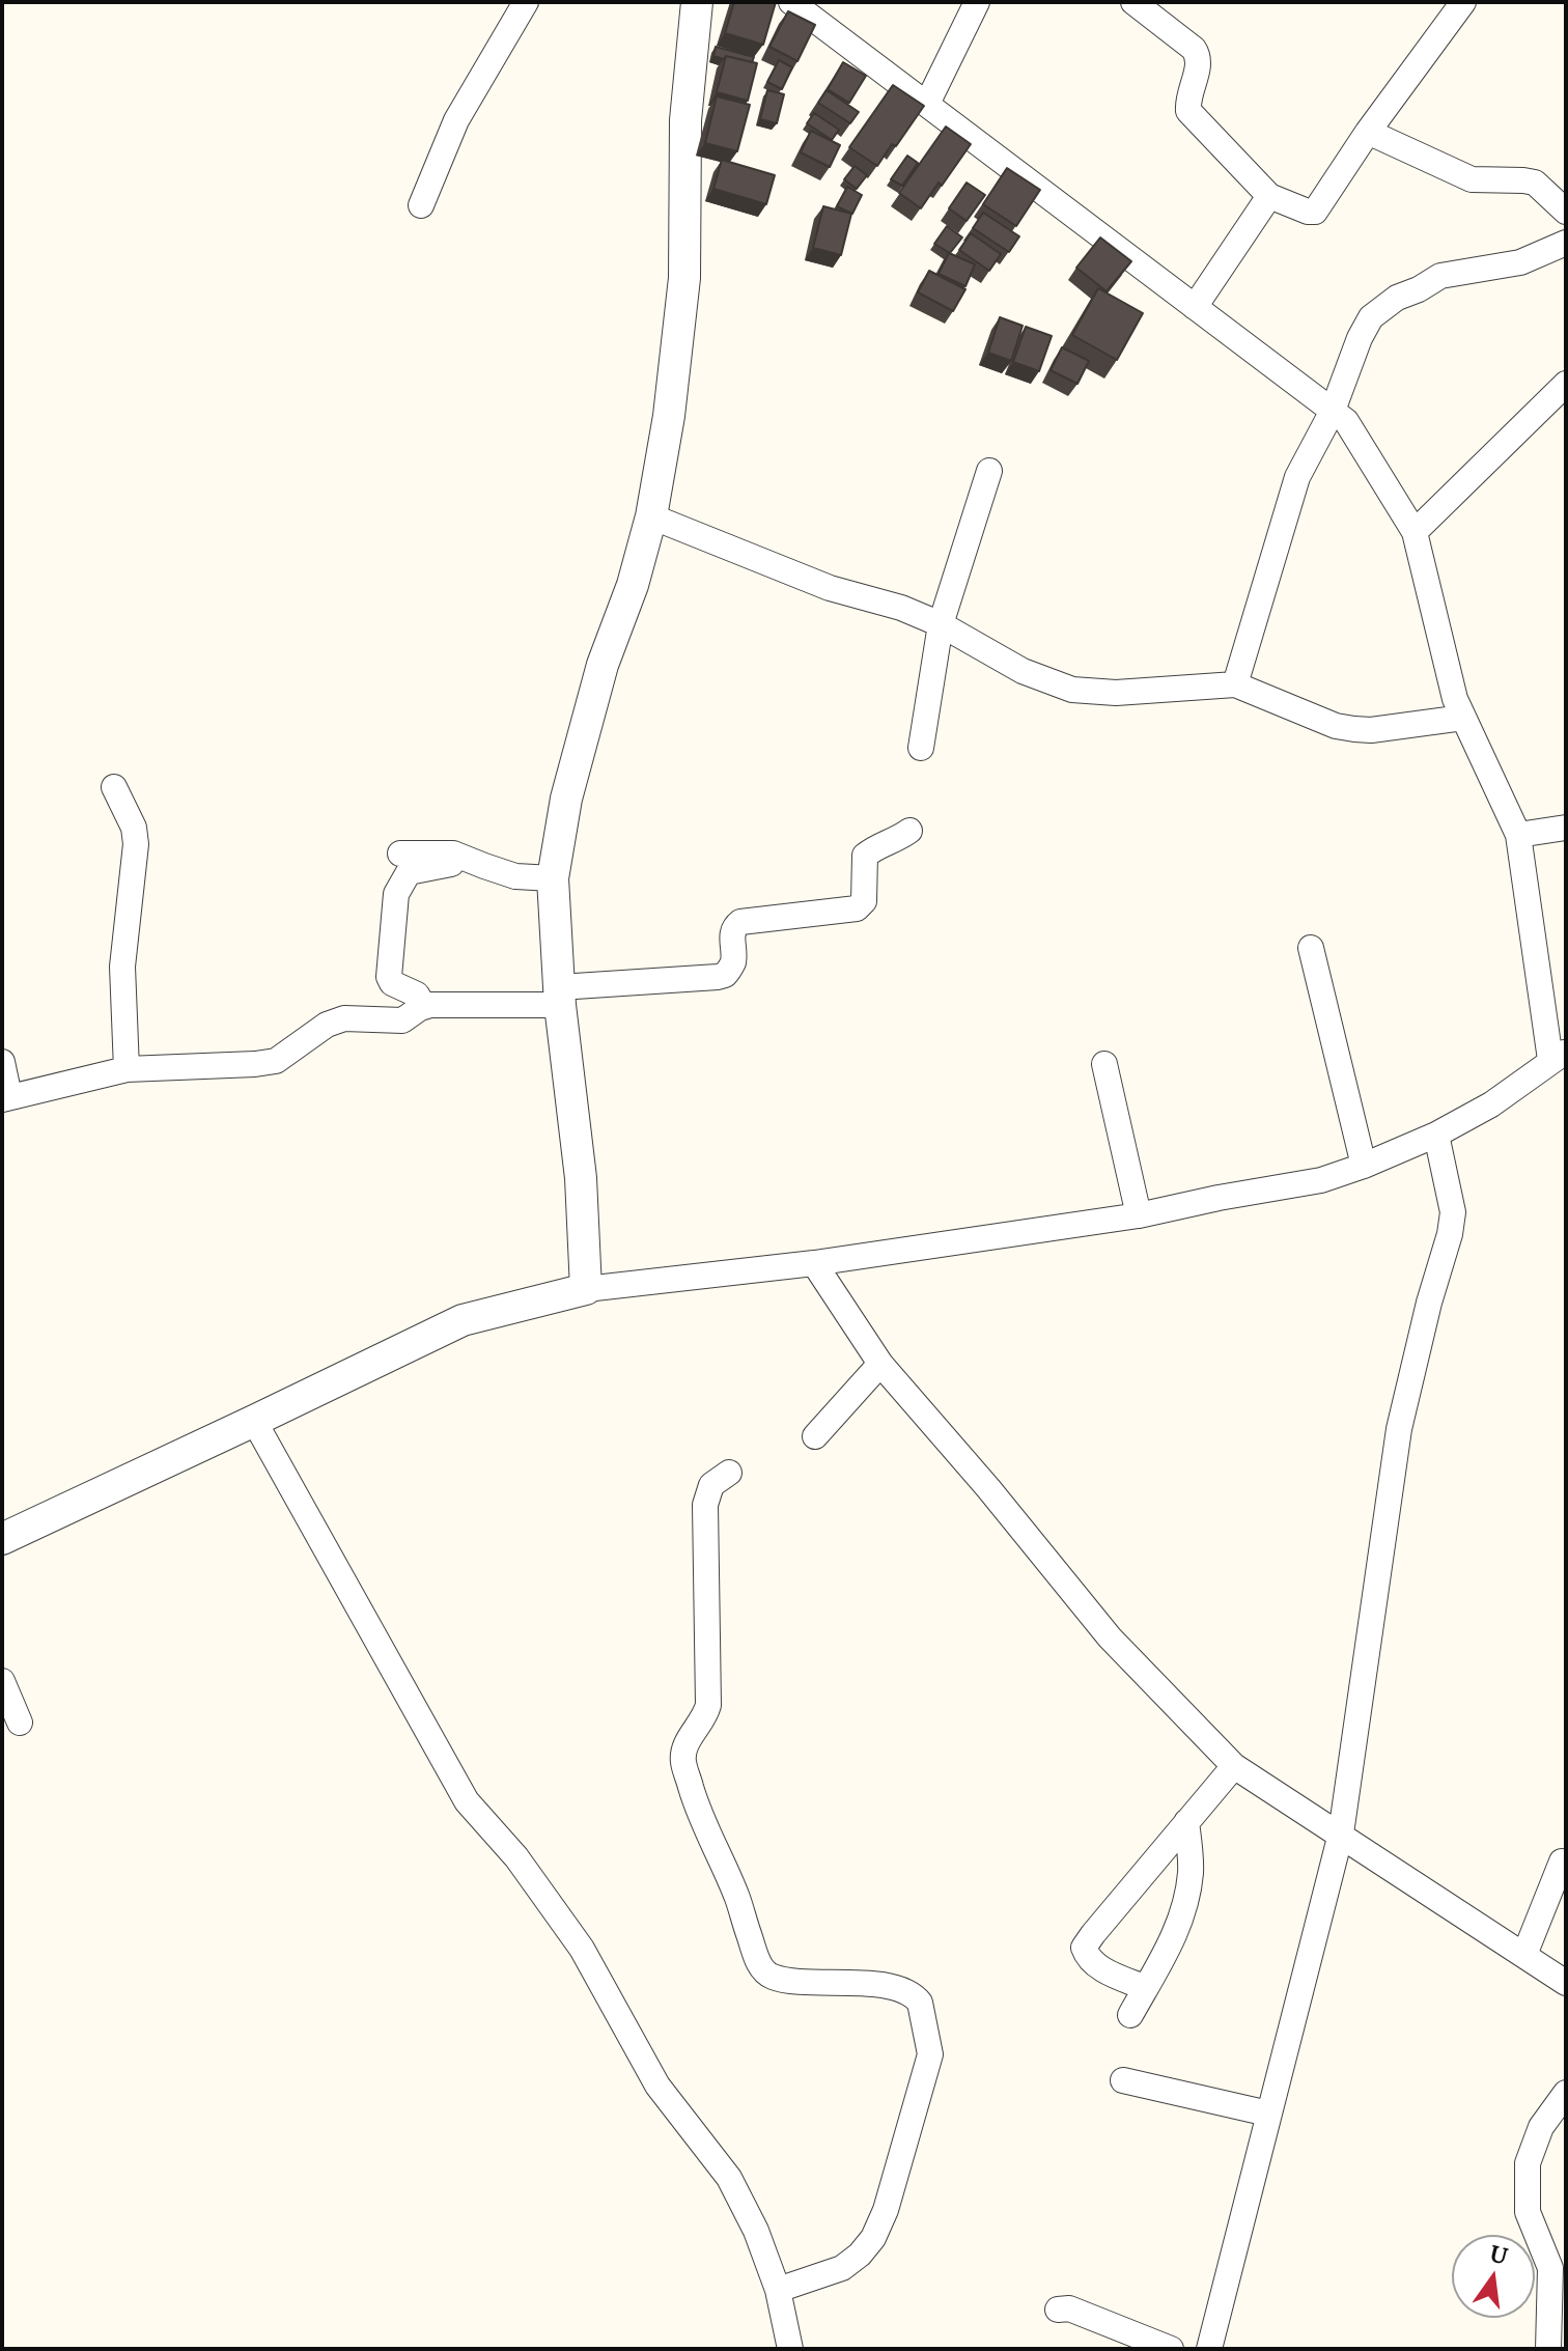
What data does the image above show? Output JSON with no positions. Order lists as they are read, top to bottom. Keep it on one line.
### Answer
{"north":"top"}
